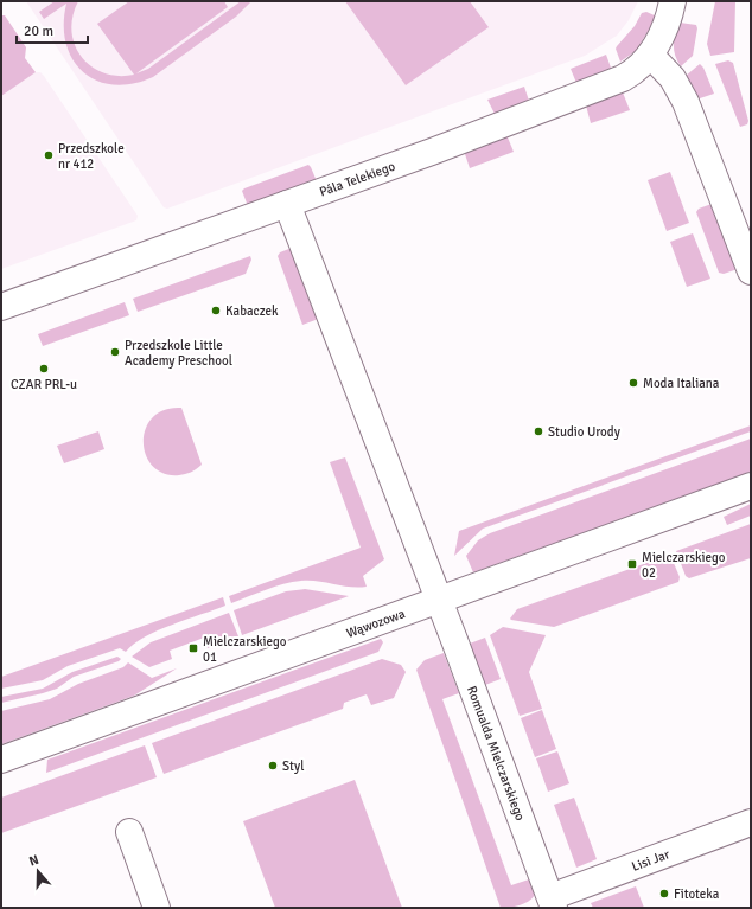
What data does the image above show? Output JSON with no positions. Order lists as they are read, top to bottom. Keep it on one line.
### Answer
{"streets":{"street":["Pála Telekiego","Wąwozowa","Romualda Mielczarskiego","Lisi Jar"]},"crossings":[["Pála Telekiego","Romualda Mielczarskiego"],["Wąwozowa","Romualda Mielczarskiego"],["Romualda Mielczarskiego","Lisi Jar"]],"places":{"other":["Przedszkole nr 412","Kabaczek","Przedszkole Little Academy Preschool","CZAR PRL-u","Moda Italiana","Studio Urody","Styl","Fitoteka"],"transit":["Mielczarskiego 02","Mielczarskiego 01"]},"scale_bar":"20 m","north":"top"}
